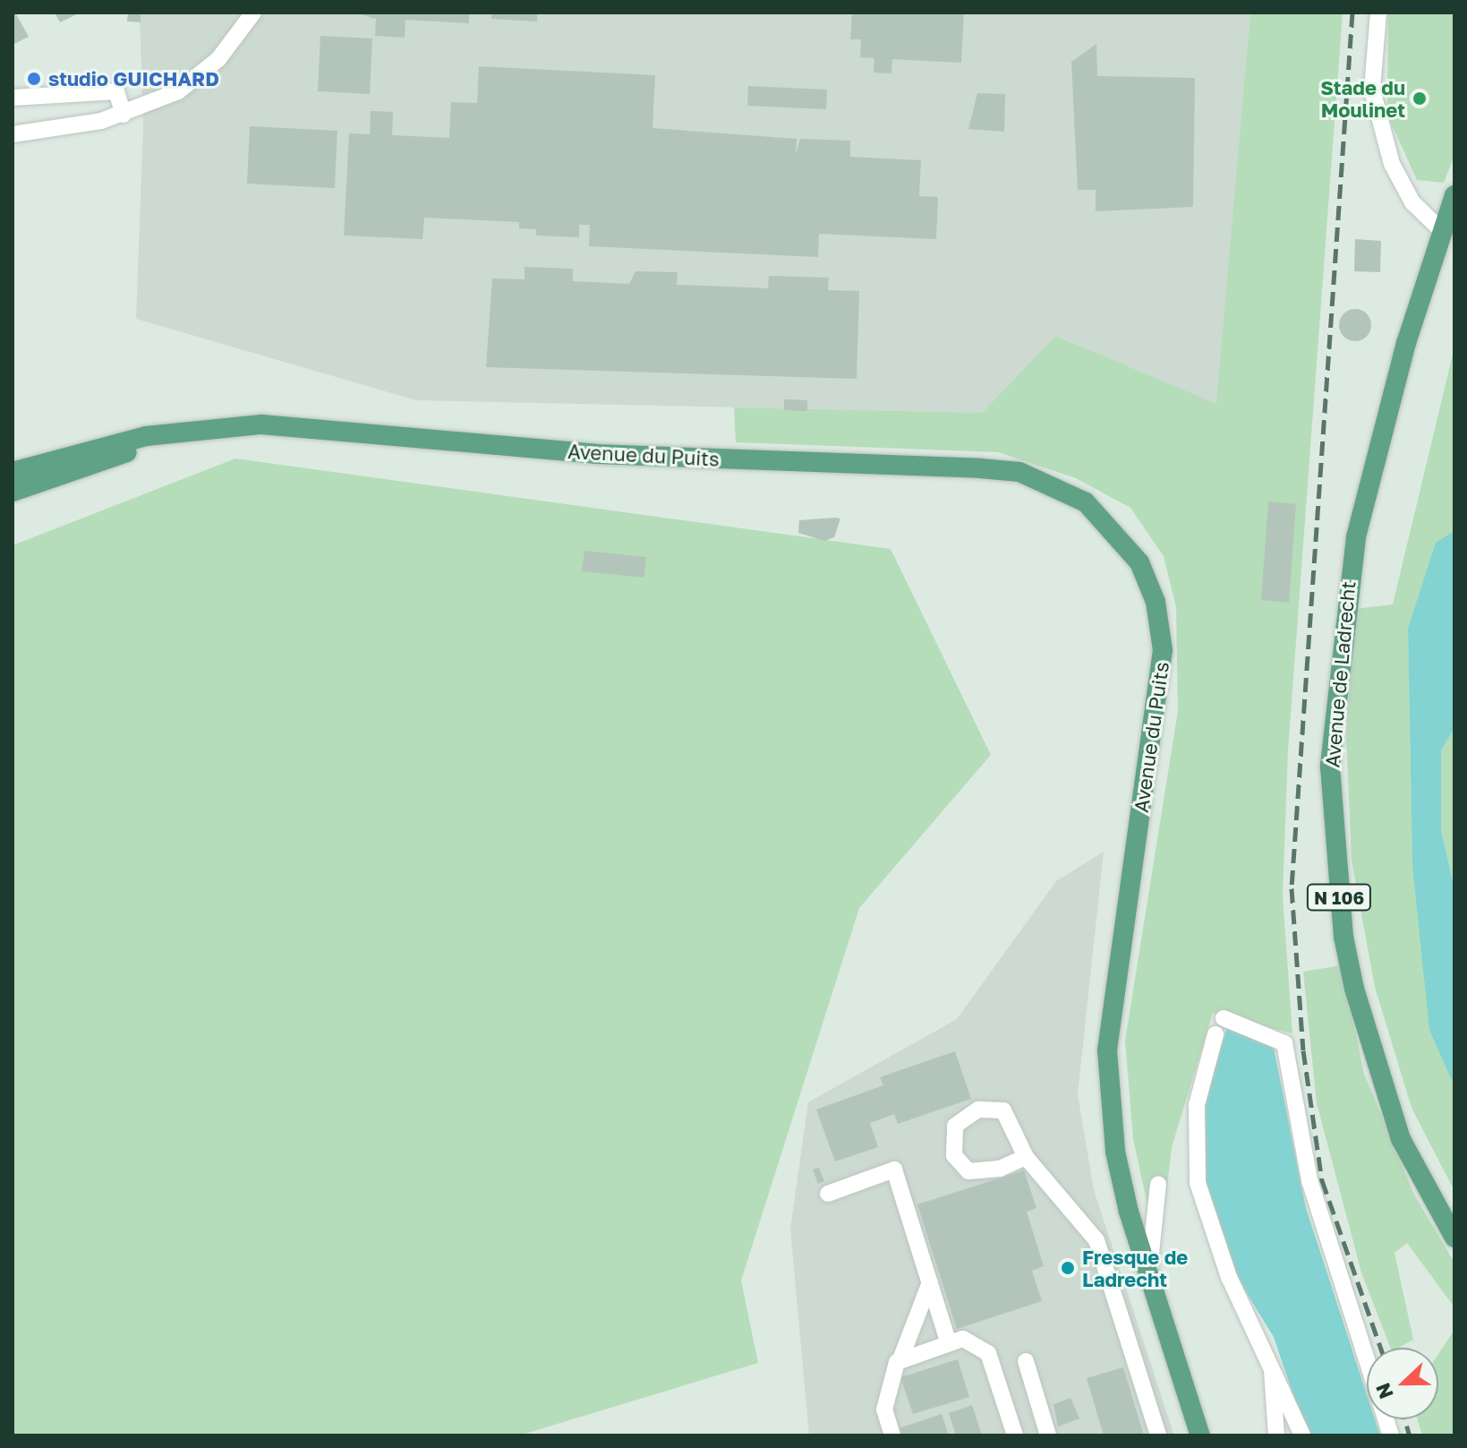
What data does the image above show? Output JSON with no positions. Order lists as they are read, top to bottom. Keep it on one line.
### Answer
{"streets":{"main road":["Avenue du Puits","Avenue de Ladrecht","N 106"]},"crossings":[["Avenue de Ladrecht","N 106"]],"places":["studio GUICHARD","Stade du Moulinet","Fresque de Ladrecht"],"north":"left"}
